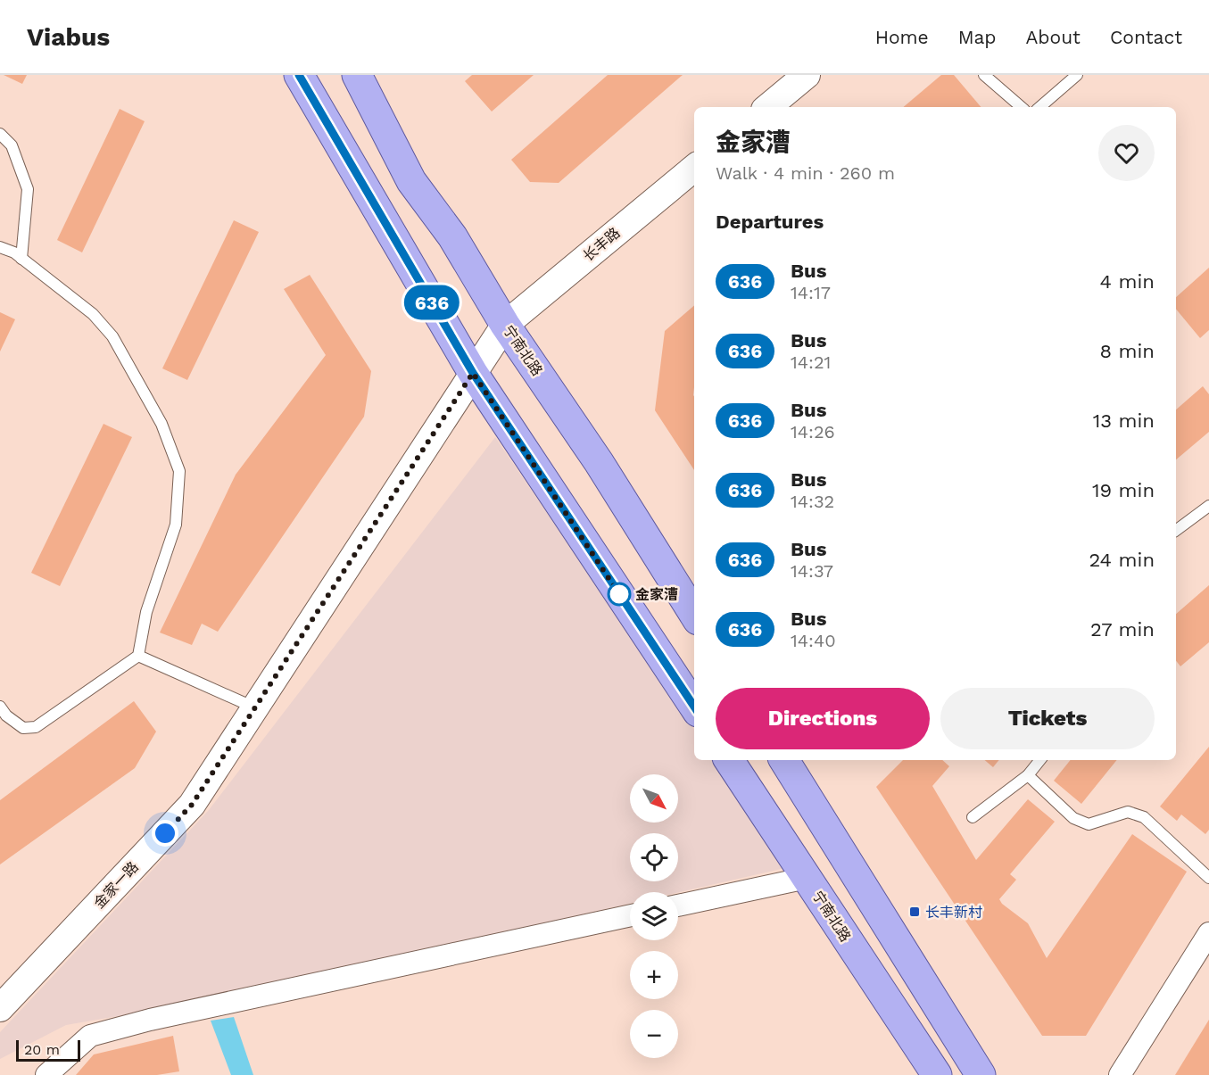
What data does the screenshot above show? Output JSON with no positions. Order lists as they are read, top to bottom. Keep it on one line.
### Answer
{"streets":{"main road":["宁南北路"],"street":["长丰路","金家一路"]},"crossings":[["长丰路","宁南北路"],["长丰路","金家一路"],["宁南北路","金家一路"]],"places":{"other":["金家漕"],"transit":["长丰新村"]},"lines":["bus line 636"],"scale_bar":"20 m","north":"bottom right","page":{"header":"Viabus","nav":["Home","Map","About","Contact"],"on_map":"636","heading":[["金家漕","Walk · 4 min · 260 m"],"Departures"],"list":[{"mark":"636","name":"Bus","note":"14:17","value":"4 min"},{"mark":"636","name":"Bus","note":"14:21","value":"8 min"},{"mark":"636","name":"Bus","note":"14:26","value":"13 min"},{"mark":"636","name":"Bus","note":"14:32","value":"19 min"},{"mark":"636","name":"Bus","note":"14:37","value":"24 min"},{"mark":"636","name":"Bus","note":"14:40","value":"27 min"}],"buttons":["Directions","Tickets"],"map_buttons":["+","−"],"scale":"20 m"}}
